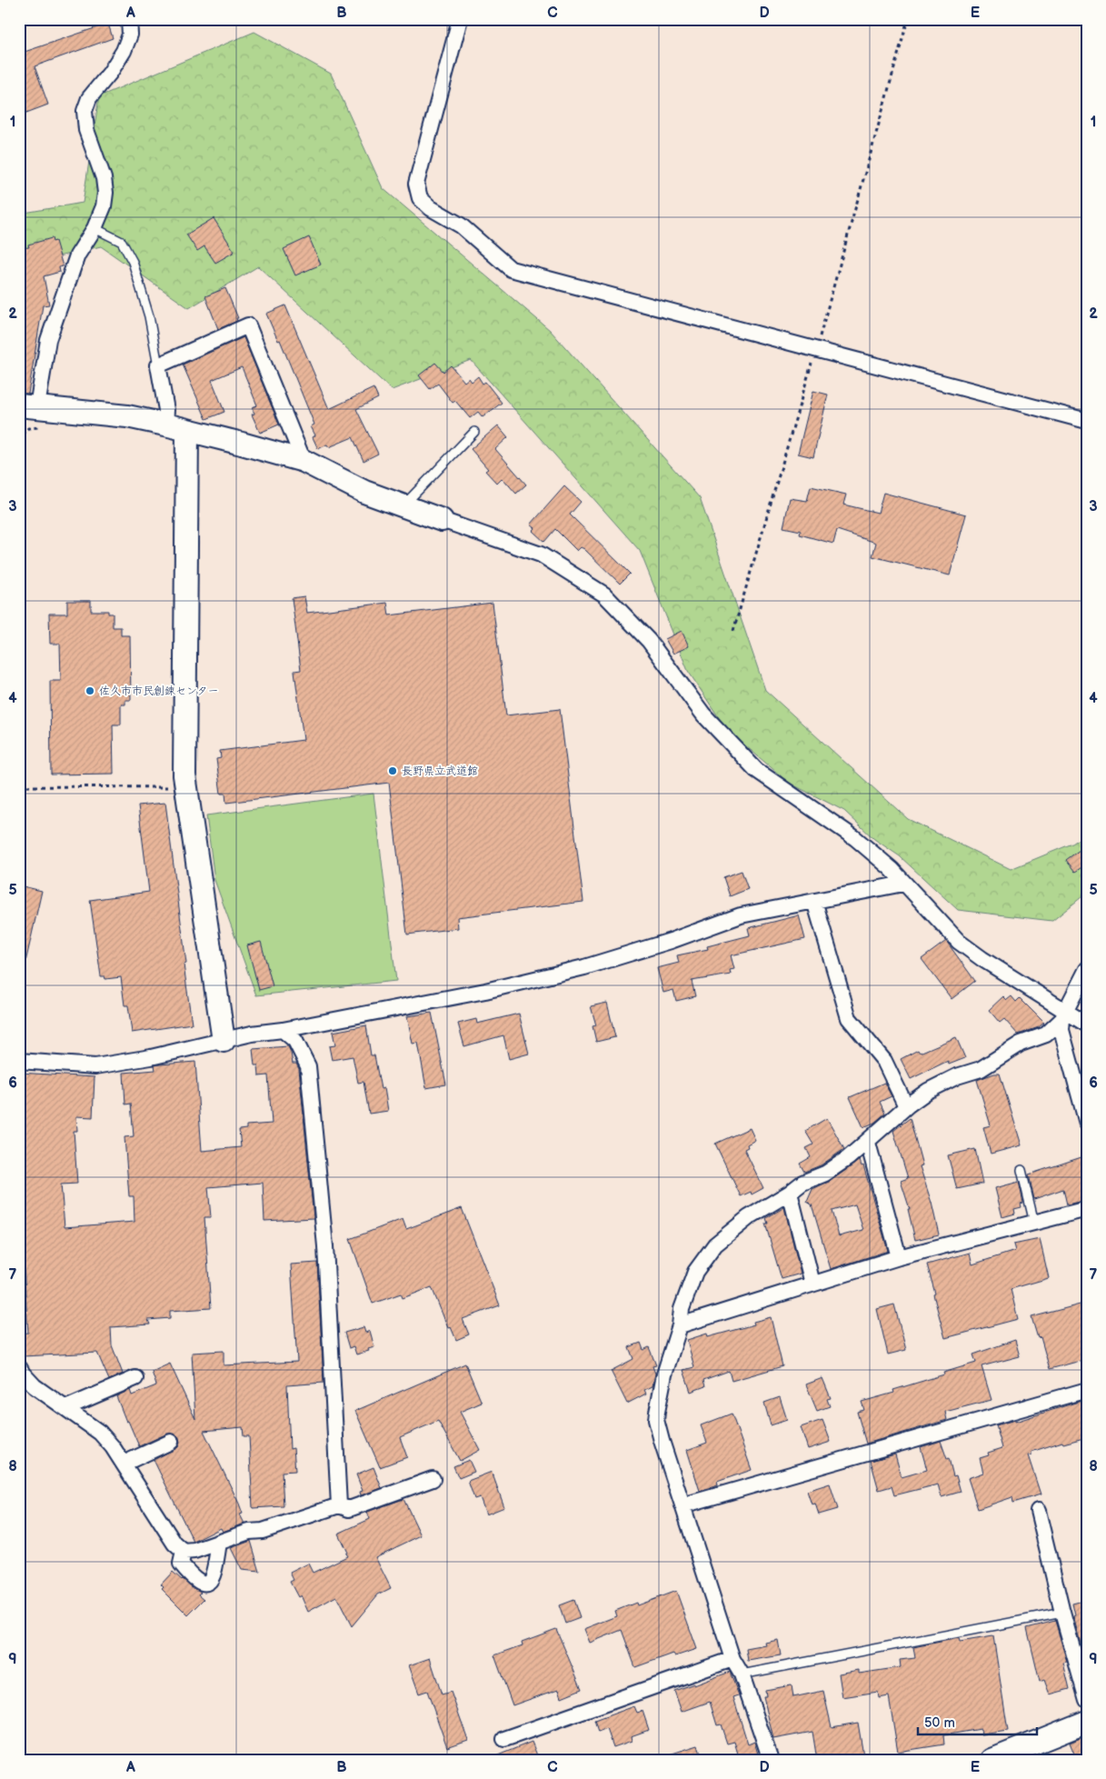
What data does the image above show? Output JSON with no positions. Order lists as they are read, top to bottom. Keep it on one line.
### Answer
{"places":["佐久市市民創錬センター","長野県立武道館"],"scale_bar":"50 m","grid":{"columns":["A","B","C","D","E"],"rows":["1","2","3","4","5","6","7","8","9"]}}
